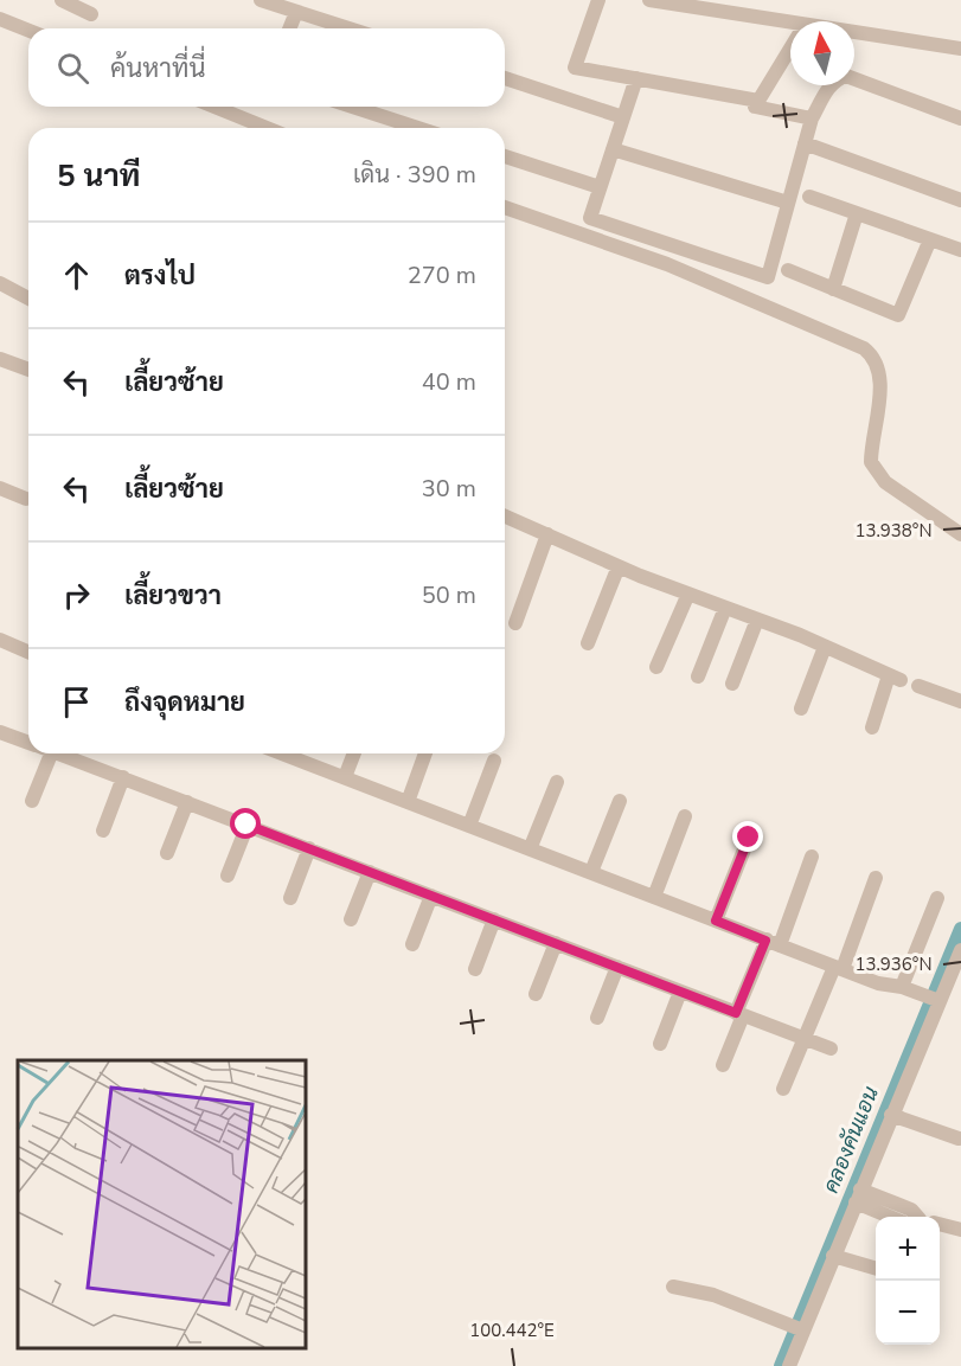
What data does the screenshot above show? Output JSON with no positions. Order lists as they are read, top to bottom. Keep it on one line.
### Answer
{"water":["คลองคันแอน"],"north":"top","page":{"search":"ค้นหาที่นี่","heading":["5 นาที","เดิน · 390 m"],"list":[["ตรงไป","270 m"],["เลี้ยวซ้าย","40 m"],["เลี้ยวซ้าย","30 m"],["เลี้ยวขวา","50 m"],"ถึงจุดหมาย"],"map_buttons":["+","−"]},"coordinates":["13.938°N","13.936°N","100.442°E"]}
